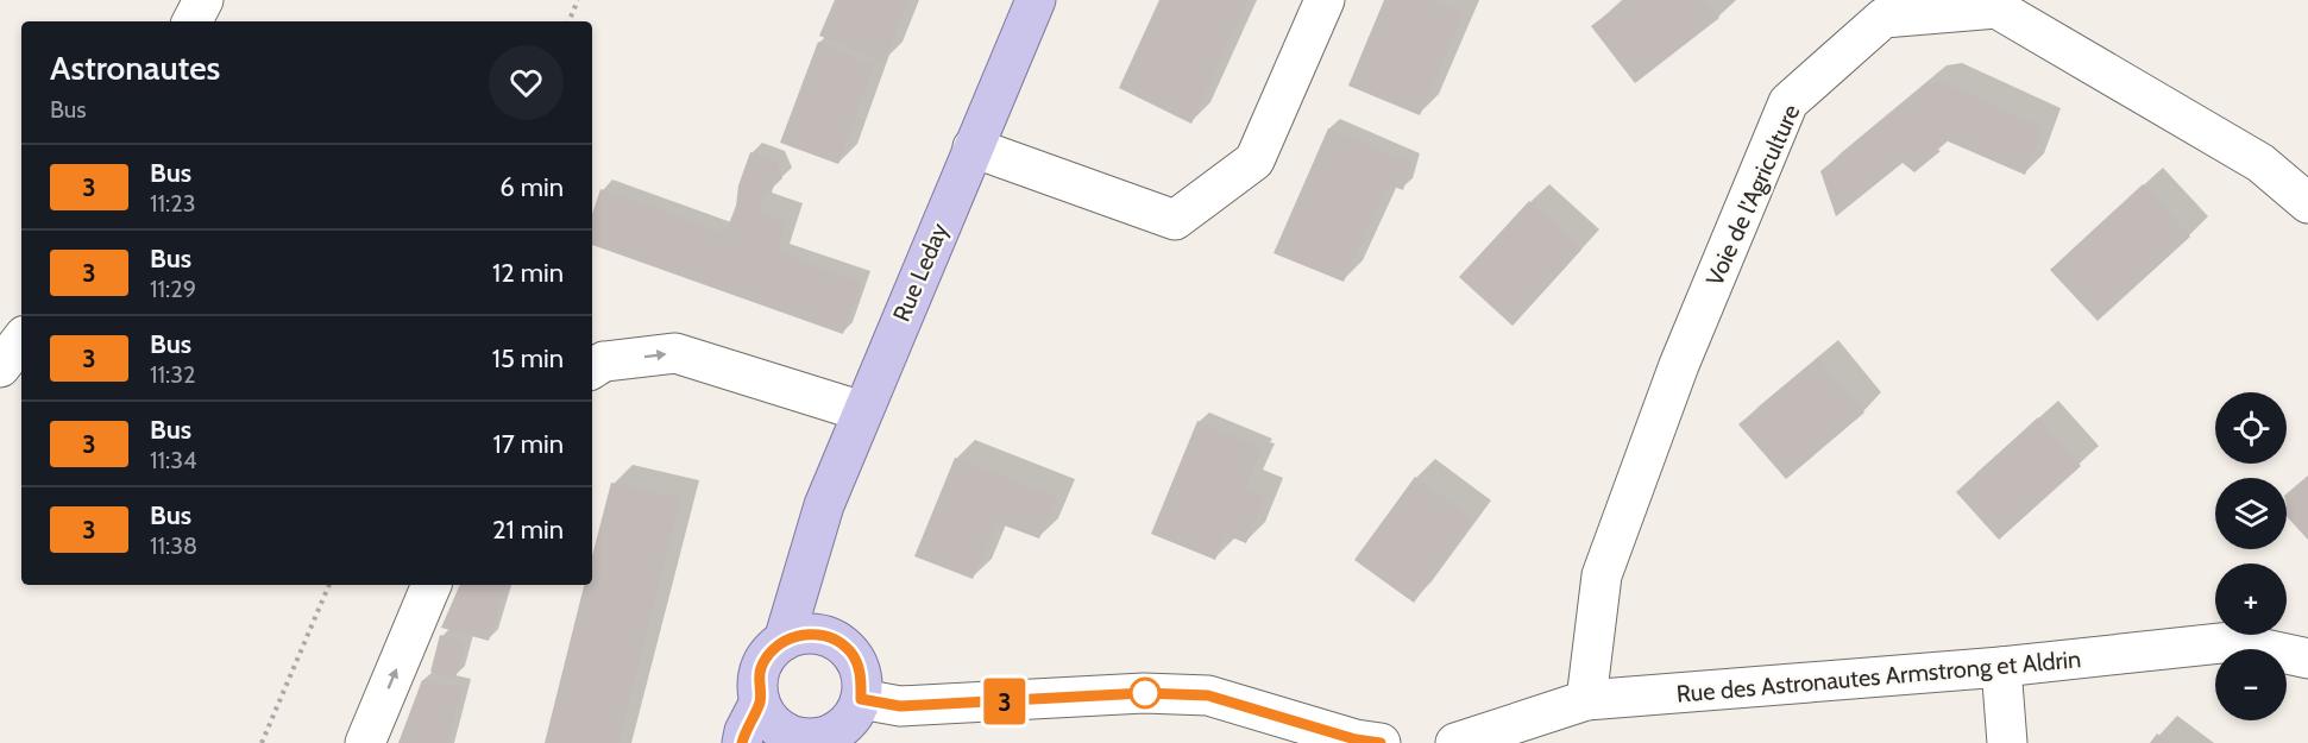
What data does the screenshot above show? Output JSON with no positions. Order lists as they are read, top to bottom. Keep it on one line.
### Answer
{"streets":{"main road":["Rue Leday"],"street":["Voie de l'Agriculture","Rue des Astronautes Armstrong et Aldrin"]},"crossings":[["Voie de l'Agriculture","Rue des Astronautes Armstrong et Aldrin"]],"lines":["bus line 3"],"page":{"on_map":"3","heading":["Astronautes","Bus"],"list":[{"mark":"3","name":"Bus","note":"11:23","value":"6 min"},{"mark":"3","name":"Bus","note":"11:29","value":"12 min"},{"mark":"3","name":"Bus","note":"11:32","value":"15 min"},{"mark":"3","name":"Bus","note":"11:34","value":"17 min"},{"mark":"3","name":"Bus","note":"11:38","value":"21 min"}],"map_buttons":["+","−"]}}
